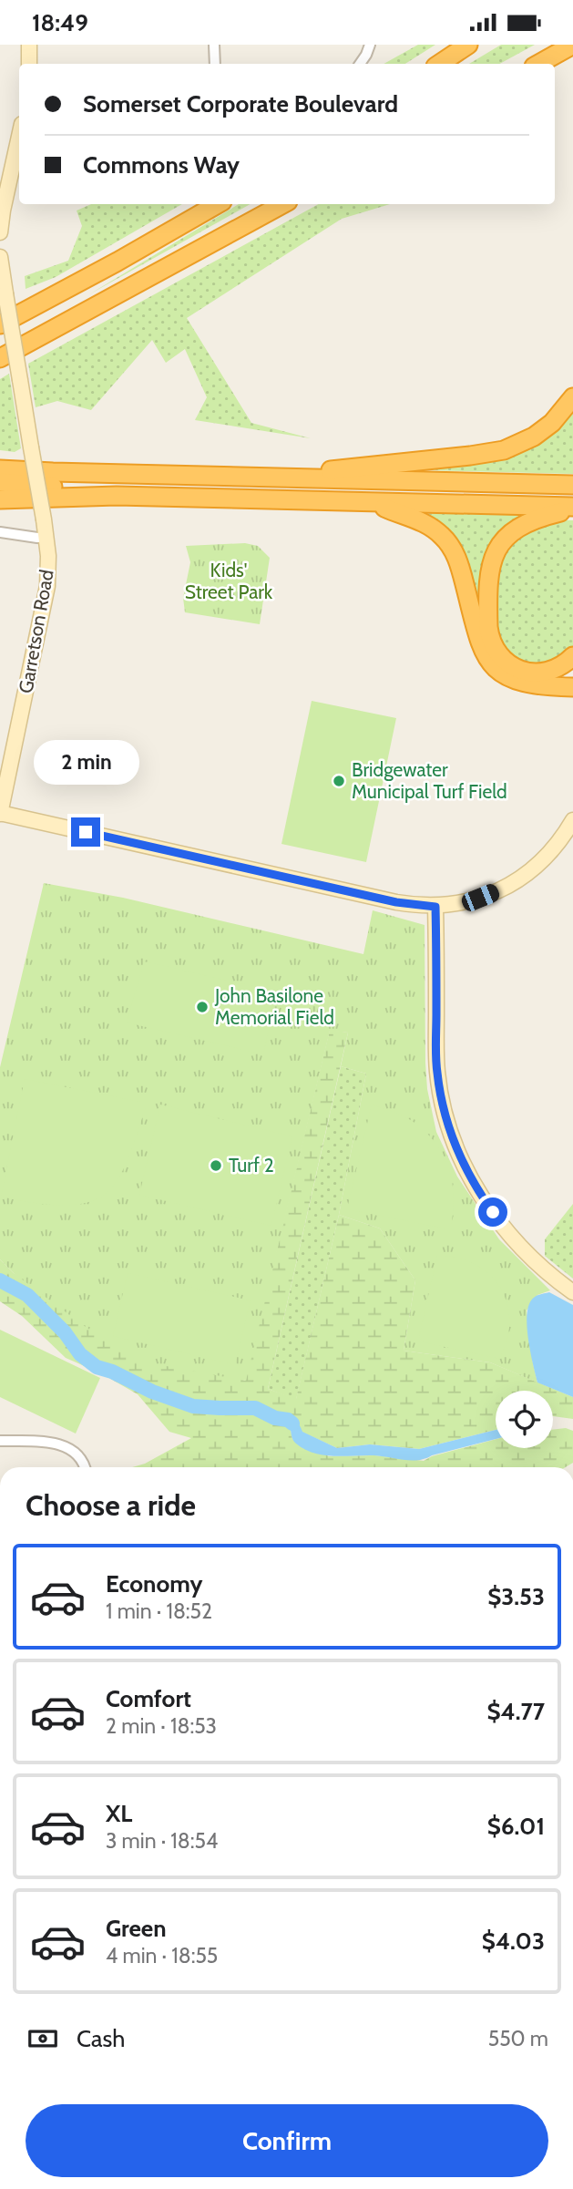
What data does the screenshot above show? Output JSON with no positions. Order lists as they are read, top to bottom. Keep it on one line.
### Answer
{"streets":{"street":["Garretson Road"]},"parks":["Kids' Street Park"],"places":["Bridgewater Municipal Turf Field","John Basilone Memorial Field","Turf 2"],"page":{"status":"18:49","banner":["Somerset Corporate Boulevard","Commons Way"],"bubble":"2 min","heading":"Choose a ride","list":[{"name":"Economy","note":"1 min · 18:52","value":"$3.53"},{"name":"Comfort","note":"2 min · 18:53","value":"$4.77"},{"name":"XL","note":"3 min · 18:54","value":"$6.01"},{"name":"Green","note":"4 min · 18:55","value":"$4.03"}],"pay":["Cash","550 m"],"buttons":"Confirm"}}
